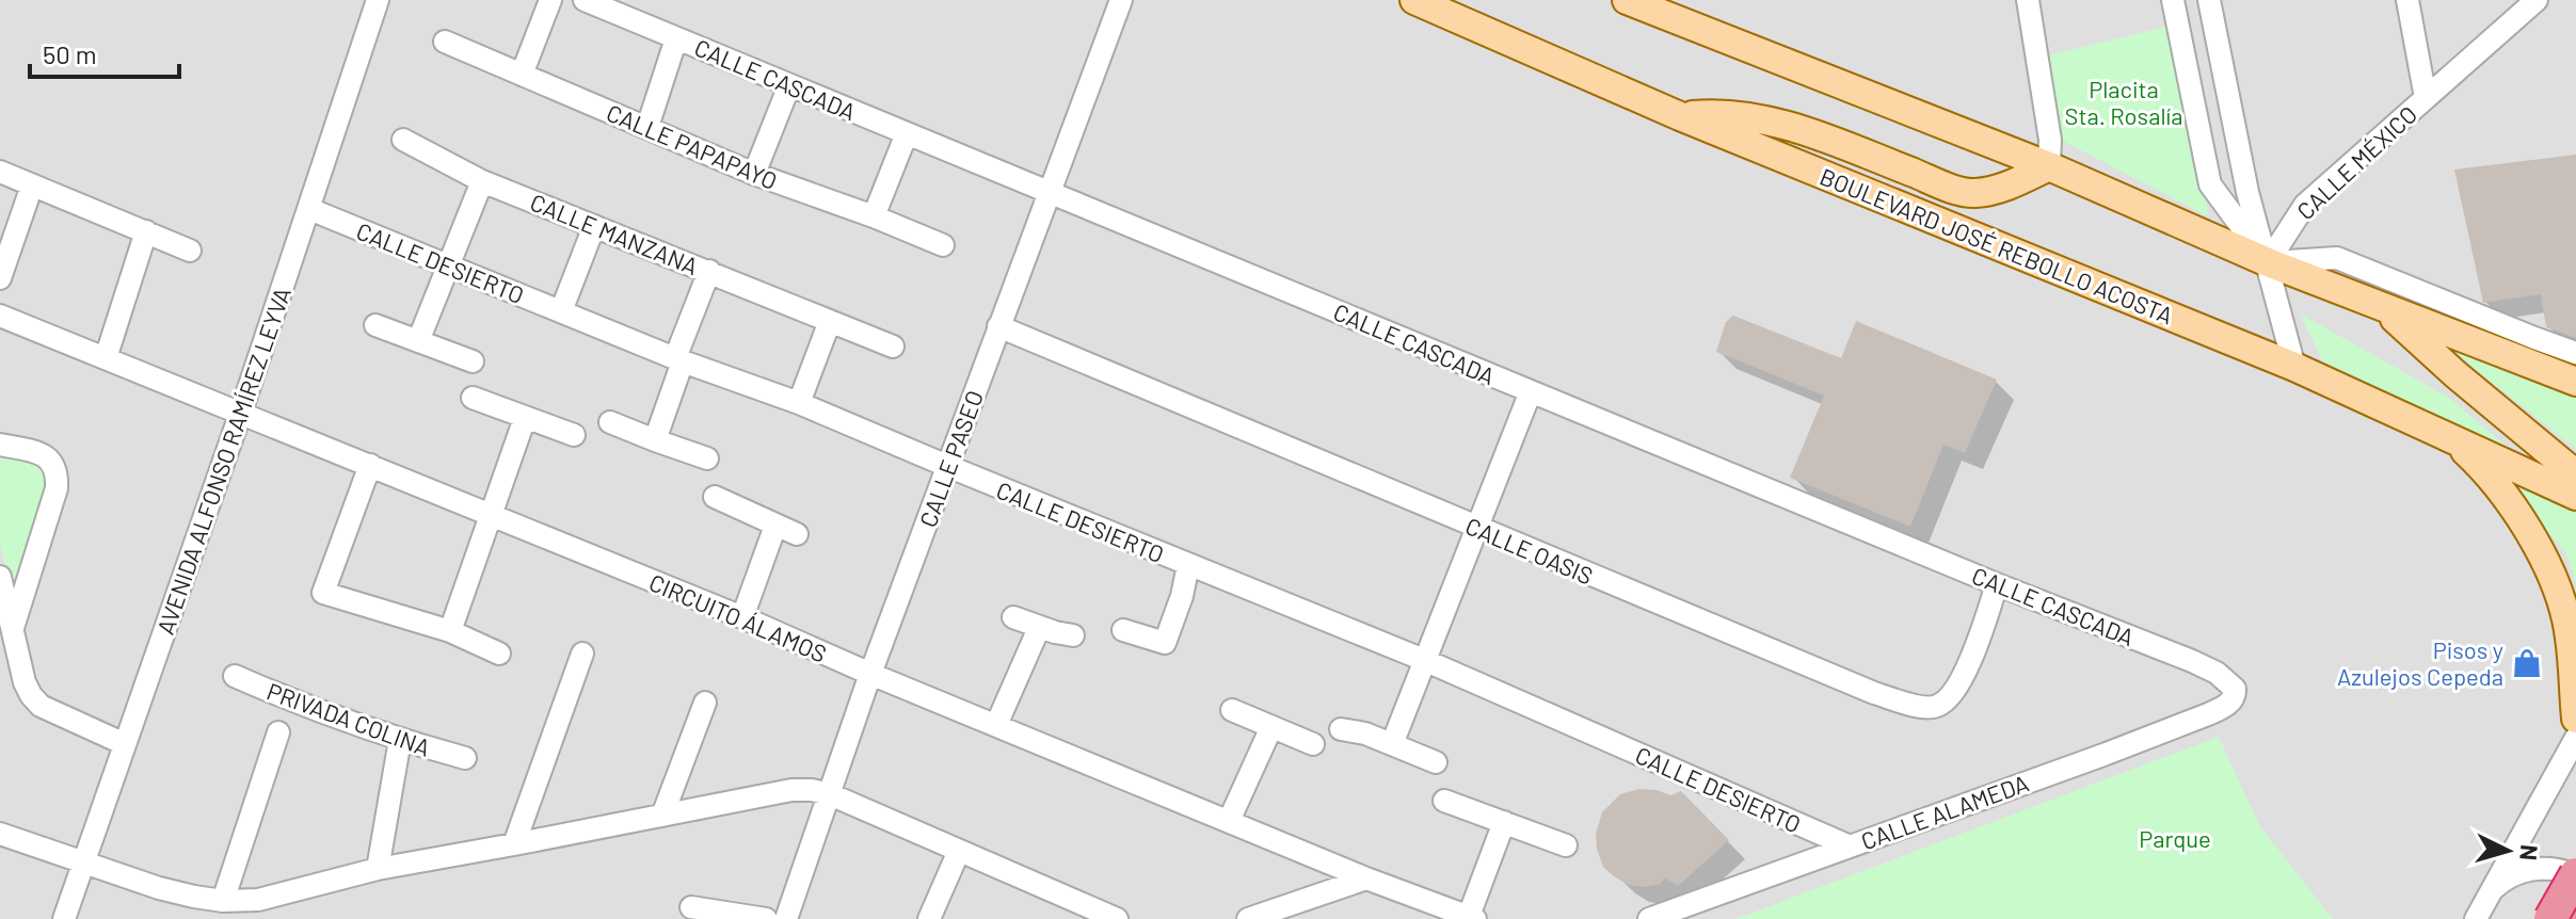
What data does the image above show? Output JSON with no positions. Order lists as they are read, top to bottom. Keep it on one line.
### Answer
{"streets":{"main road":["BOULEVARD JOSÉ REBOLLO ACOSTA"],"street":["CALLE CASCADA","CALLE PAPAPAYO","CALLE MÉXICO","CALLE MANZANA","CALLE DESIERTO","CALLE PASEO","AVENIDA ALFONSO RAMÍREZ LEYVA","CALLE OASIS","CIRCUITO ÁLAMOS","PRIVADA COLINA","CALLE ALAMEDA"]},"crossings":[["CALLE CASCADA","CALLE PASEO"],["CALLE CASCADA","CALLE OASIS"],["CALLE CASCADA","CALLE ALAMEDA"],["CALLE DESIERTO","CALLE PASEO"],["CALLE DESIERTO","AVENIDA ALFONSO RAMÍREZ LEYVA"],["CALLE DESIERTO","CALLE ALAMEDA"],["CALLE PASEO","CALLE OASIS"],["CALLE PASEO","CIRCUITO ÁLAMOS"],["AVENIDA ALFONSO RAMÍREZ LEYVA","CIRCUITO ÁLAMOS"]],"parks":["Placita Sta. Rosalía","Parque"],"places":{"shop":["Pisos y Azulejos Cepeda"]},"scale_bar":"50 m","north":"right"}
